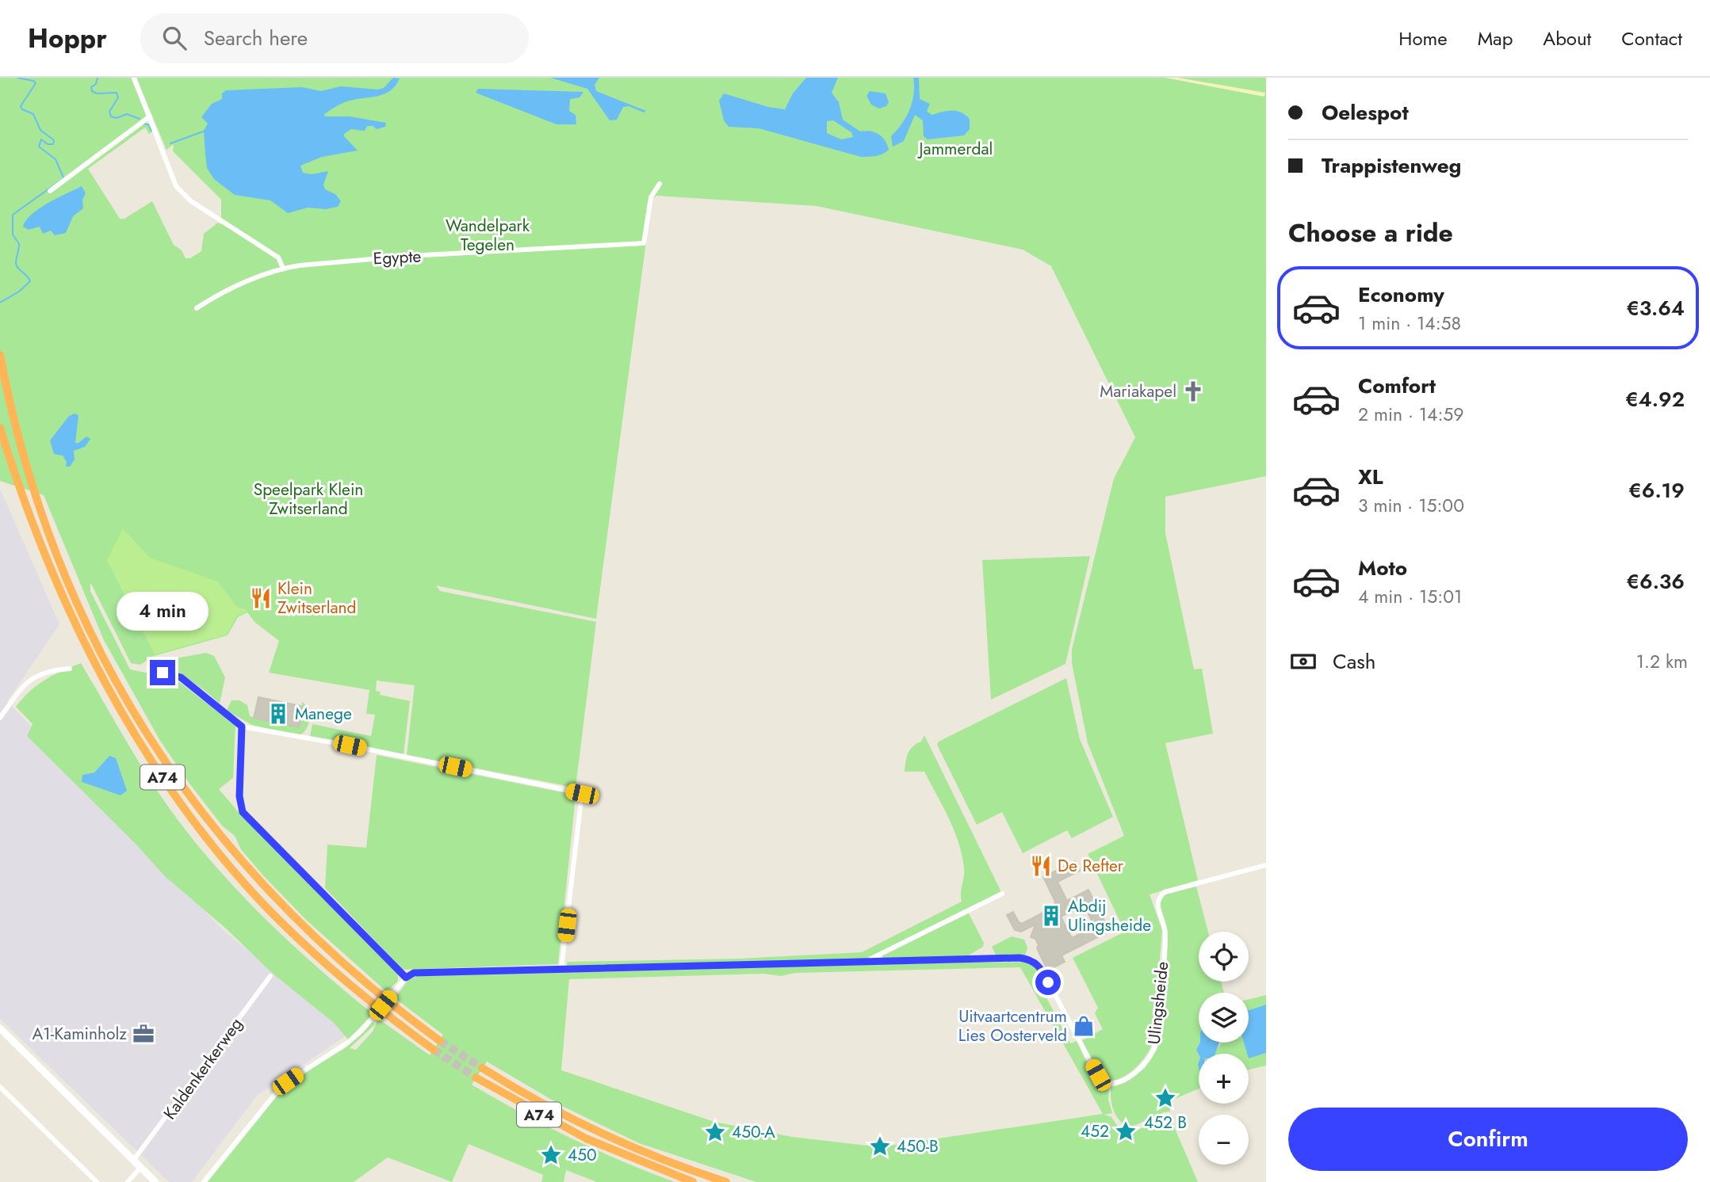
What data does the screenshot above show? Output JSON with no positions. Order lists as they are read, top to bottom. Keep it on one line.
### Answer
{"streets":{"highway":["A74"],"street":["Egypte","Ulingsheide","Kaldenkerkerweg"]},"parks":["Jammerdal","Wandelpark Tegelen","Speelpark Klein Zwitserland"],"places":{"church":["Mariakapel"],"restaurant":["Klein Zwitserland","De Refter"],"building":["Manege","Abdij Ulingsheide"],"shop":["Uitvaartcentrum Lies Oosterveld"],"office":["A1-Kaminholz"],"place":["452 B","452","450-A","450-B","450"]},"page":{"header":"Hoppr","search":"Search here","nav":["Home","Map","About","Contact"],"banner":["Oelespot","Trappistenweg"],"heading":"Choose a ride","list":[{"name":"Economy","note":"1 min · 14:58","value":"€3.64"},{"name":"Comfort","note":"2 min · 14:59","value":"€4.92"},{"name":"XL","note":"3 min · 15:00","value":"€6.19"},{"name":"Moto","note":"4 min · 15:01","value":"€6.36"}],"bubble":"4 min","pay":["Cash","1.2 km"],"map_buttons":["+","−"],"buttons":"Confirm"}}
